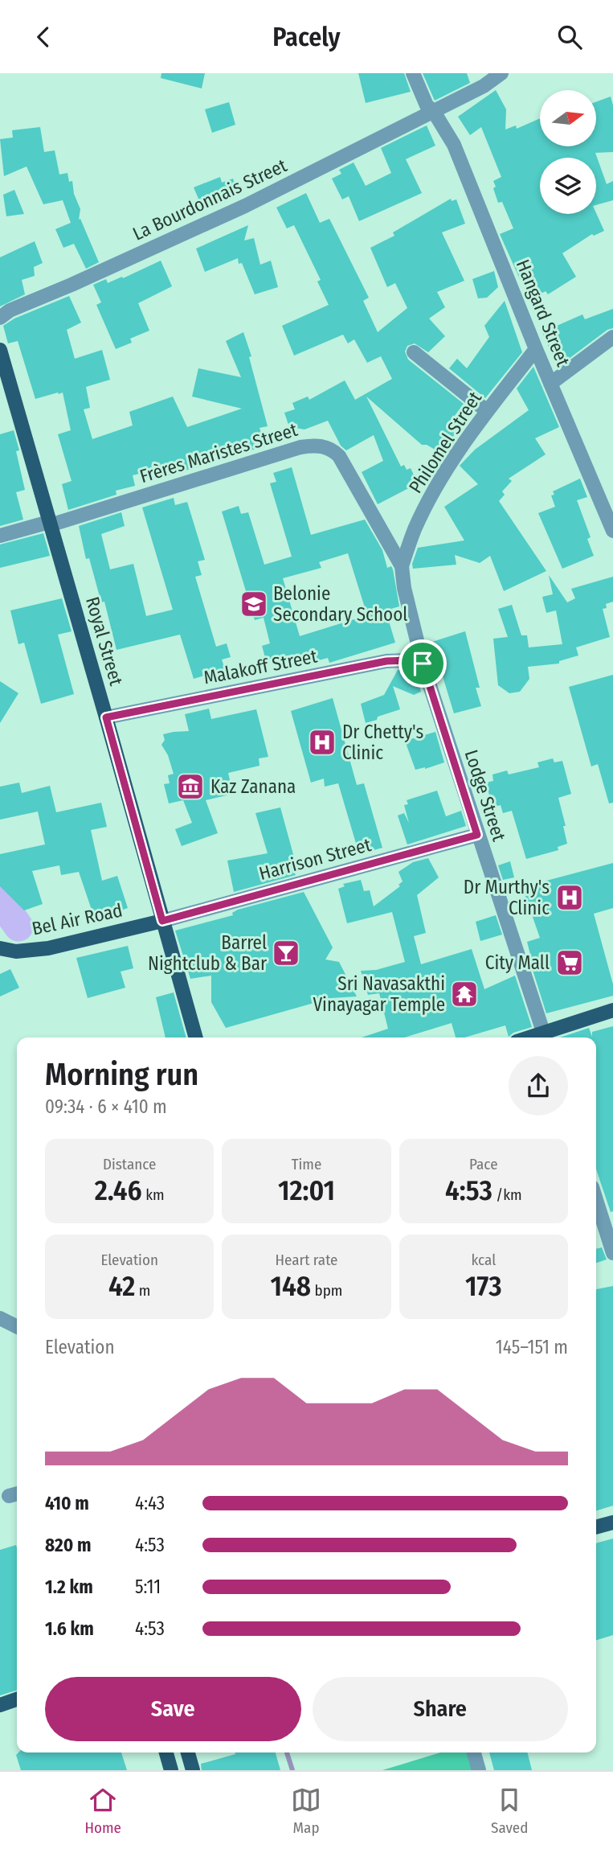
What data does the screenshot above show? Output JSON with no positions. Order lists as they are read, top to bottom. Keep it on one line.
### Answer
{"streets":{"main road":["Royal Street","Bel Air Road"],"street":["La Bourdonnais Street","Hangard Street","Philomel Street","Frères Maristes Street","Malakoff Street","Lodge Street","Harrison Street"]},"crossings":[["La Bourdonnais Street","Hangard Street"],["Hangard Street","Philomel Street"],["Philomel Street","Frères Maristes Street"],["Philomel Street","Lodge Street"],["Frères Maristes Street","Royal Street"],["Frères Maristes Street","Lodge Street"],["Royal Street","Malakoff Street"],["Royal Street","Harrison Street"],["Royal Street","Bel Air Road"],["Malakoff Street","Lodge Street"],["Lodge Street","Harrison Street"],["Harrison Street","Bel Air Road"]],"places":{"school or university":["Belonie Secondary School"],"hospital":["Dr Chetty's Clinic","Dr Murthy's Clinic"],"museum":["Kaz Zanana"],"bar":["Barrel Nightclub & Bar"],"supermarket":["City Mall"],"temple":["Sri Navasakthi Vinayagar Temple"]},"north":"right","page":{"header":"Pacely","heading":["Morning run","09:34 · 6 × 410 m"],"stats":[["Distance","2.46 km"],["Time","12:01"],["Pace","4:53 /km"],["Elevation","42 m"],["Heart rate","148 bpm"],["kcal","173"]],"chart":["Elevation","145–151 m"],"list":[{"name":"410 m","note":"4:43"},{"name":"820 m","note":"4:53"},{"name":"1.2 km","note":"5:11"},{"name":"1.6 km","note":"4:53"}],"buttons":["Save","Share"],"tabs":["Home","Map","Saved"]}}
